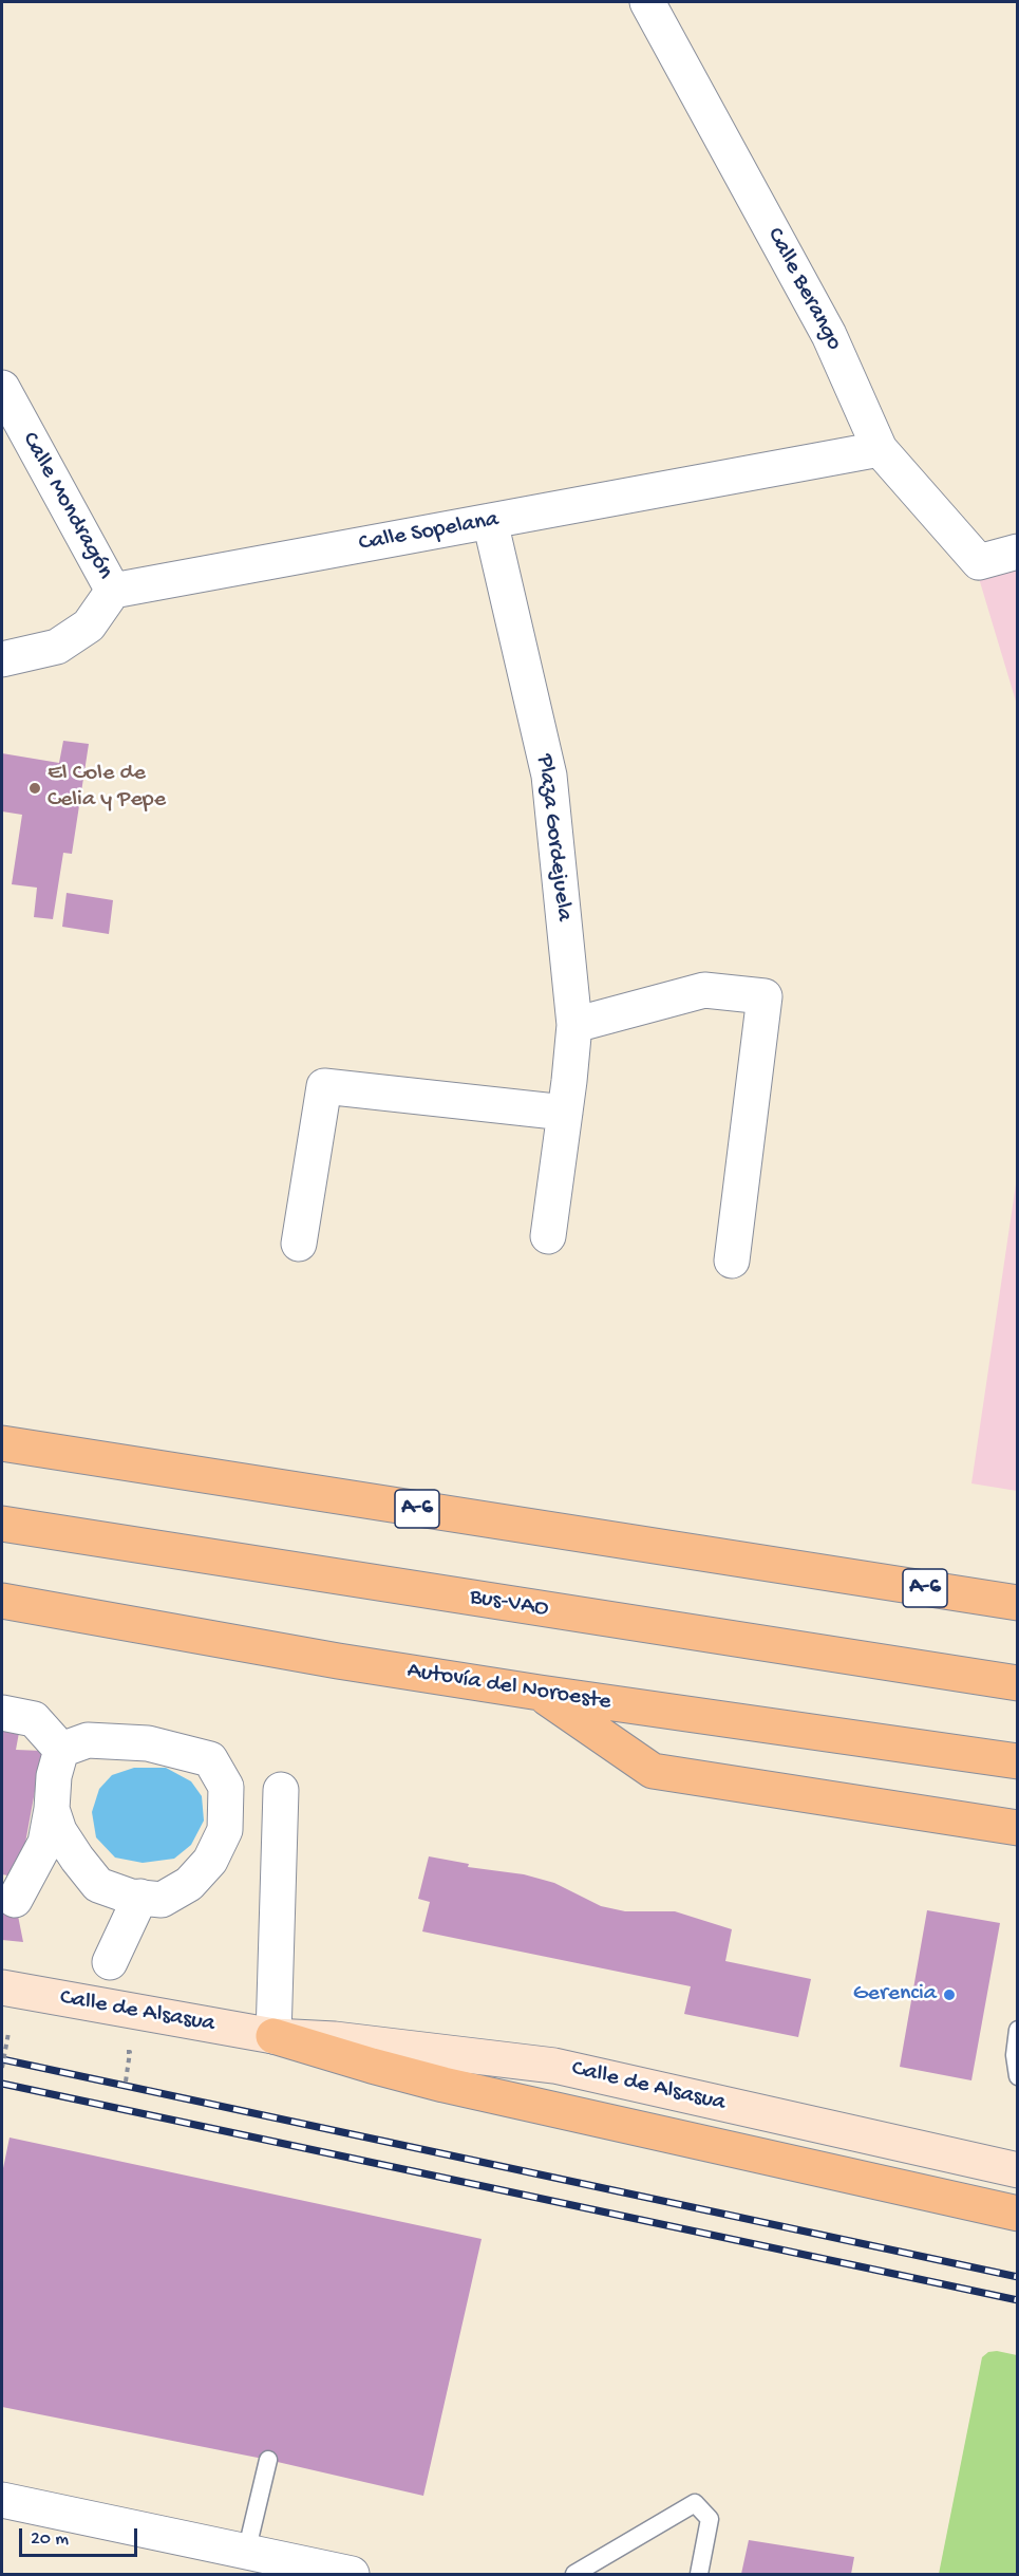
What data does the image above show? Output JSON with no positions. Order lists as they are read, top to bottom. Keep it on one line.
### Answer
{"streets":{"highway":["A-6","Bus-VAO","Autovía del Noroeste"],"street":["Calle Berango","Calle Mondragón","Calle Sopelana","Plaza Gordejuela","Calle de Alsasua"]},"crossings":[["Calle Berango","Calle Sopelana"],["Calle Mondragón","Calle Sopelana"],["Calle Sopelana","Plaza Gordejuela"]],"places":["El Cole de Celia y Pepe","Gerencia"],"scale_bar":"20 m"}
